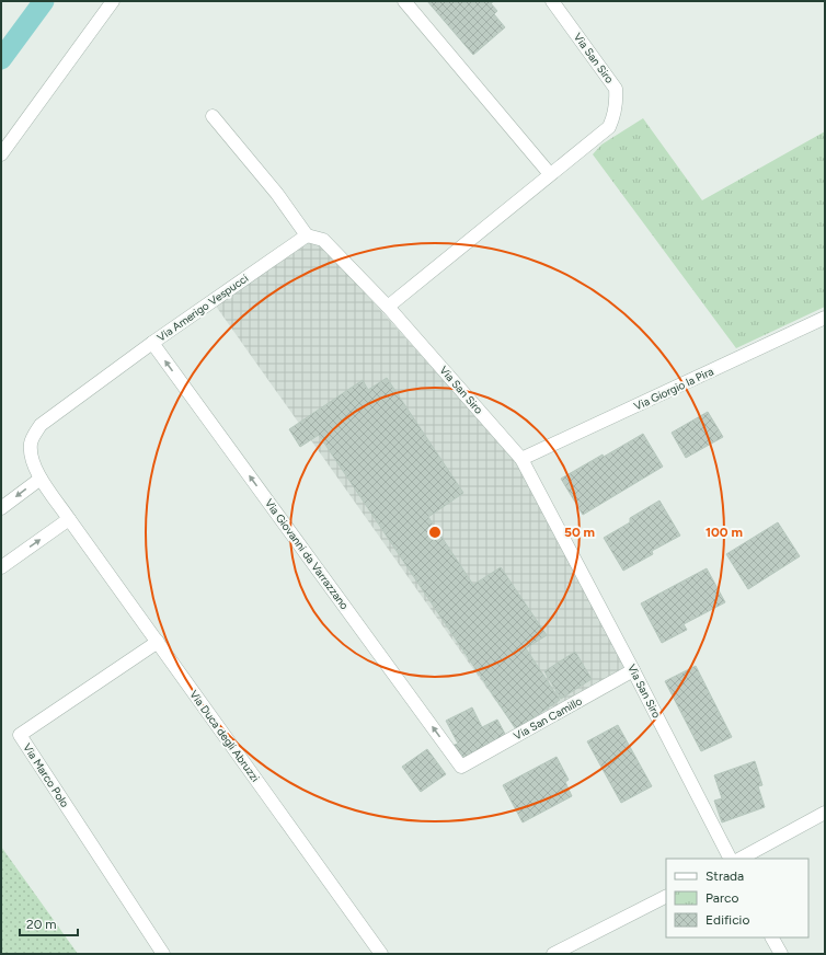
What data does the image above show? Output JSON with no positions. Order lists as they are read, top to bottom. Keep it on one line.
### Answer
{"streets":{"street":["Via San Siro","Via Amerigo Vespucci","Via Giorgio la Pira","Via Giovanni da Varrazzano","Via San Camillo","Via Duca degli Abruzzi","Via Marco Polo"]},"crossings":[["Via San Siro","Via Giorgio la Pira"],["Via San Siro","Via San Camillo"],["Via Amerigo Vespucci","Via Giovanni da Varrazzano"],["Via Amerigo Vespucci","Via Duca degli Abruzzi"],["Via Giovanni da Varrazzano","Via San Camillo"],["Via Duca degli Abruzzi","Via Marco Polo"]],"one_way":["Via Giovanni da Varrazzano"],"legend":["Strada","Parco","Edificio"],"scale_bar":"20 m","rings":["50 m","100 m"]}
